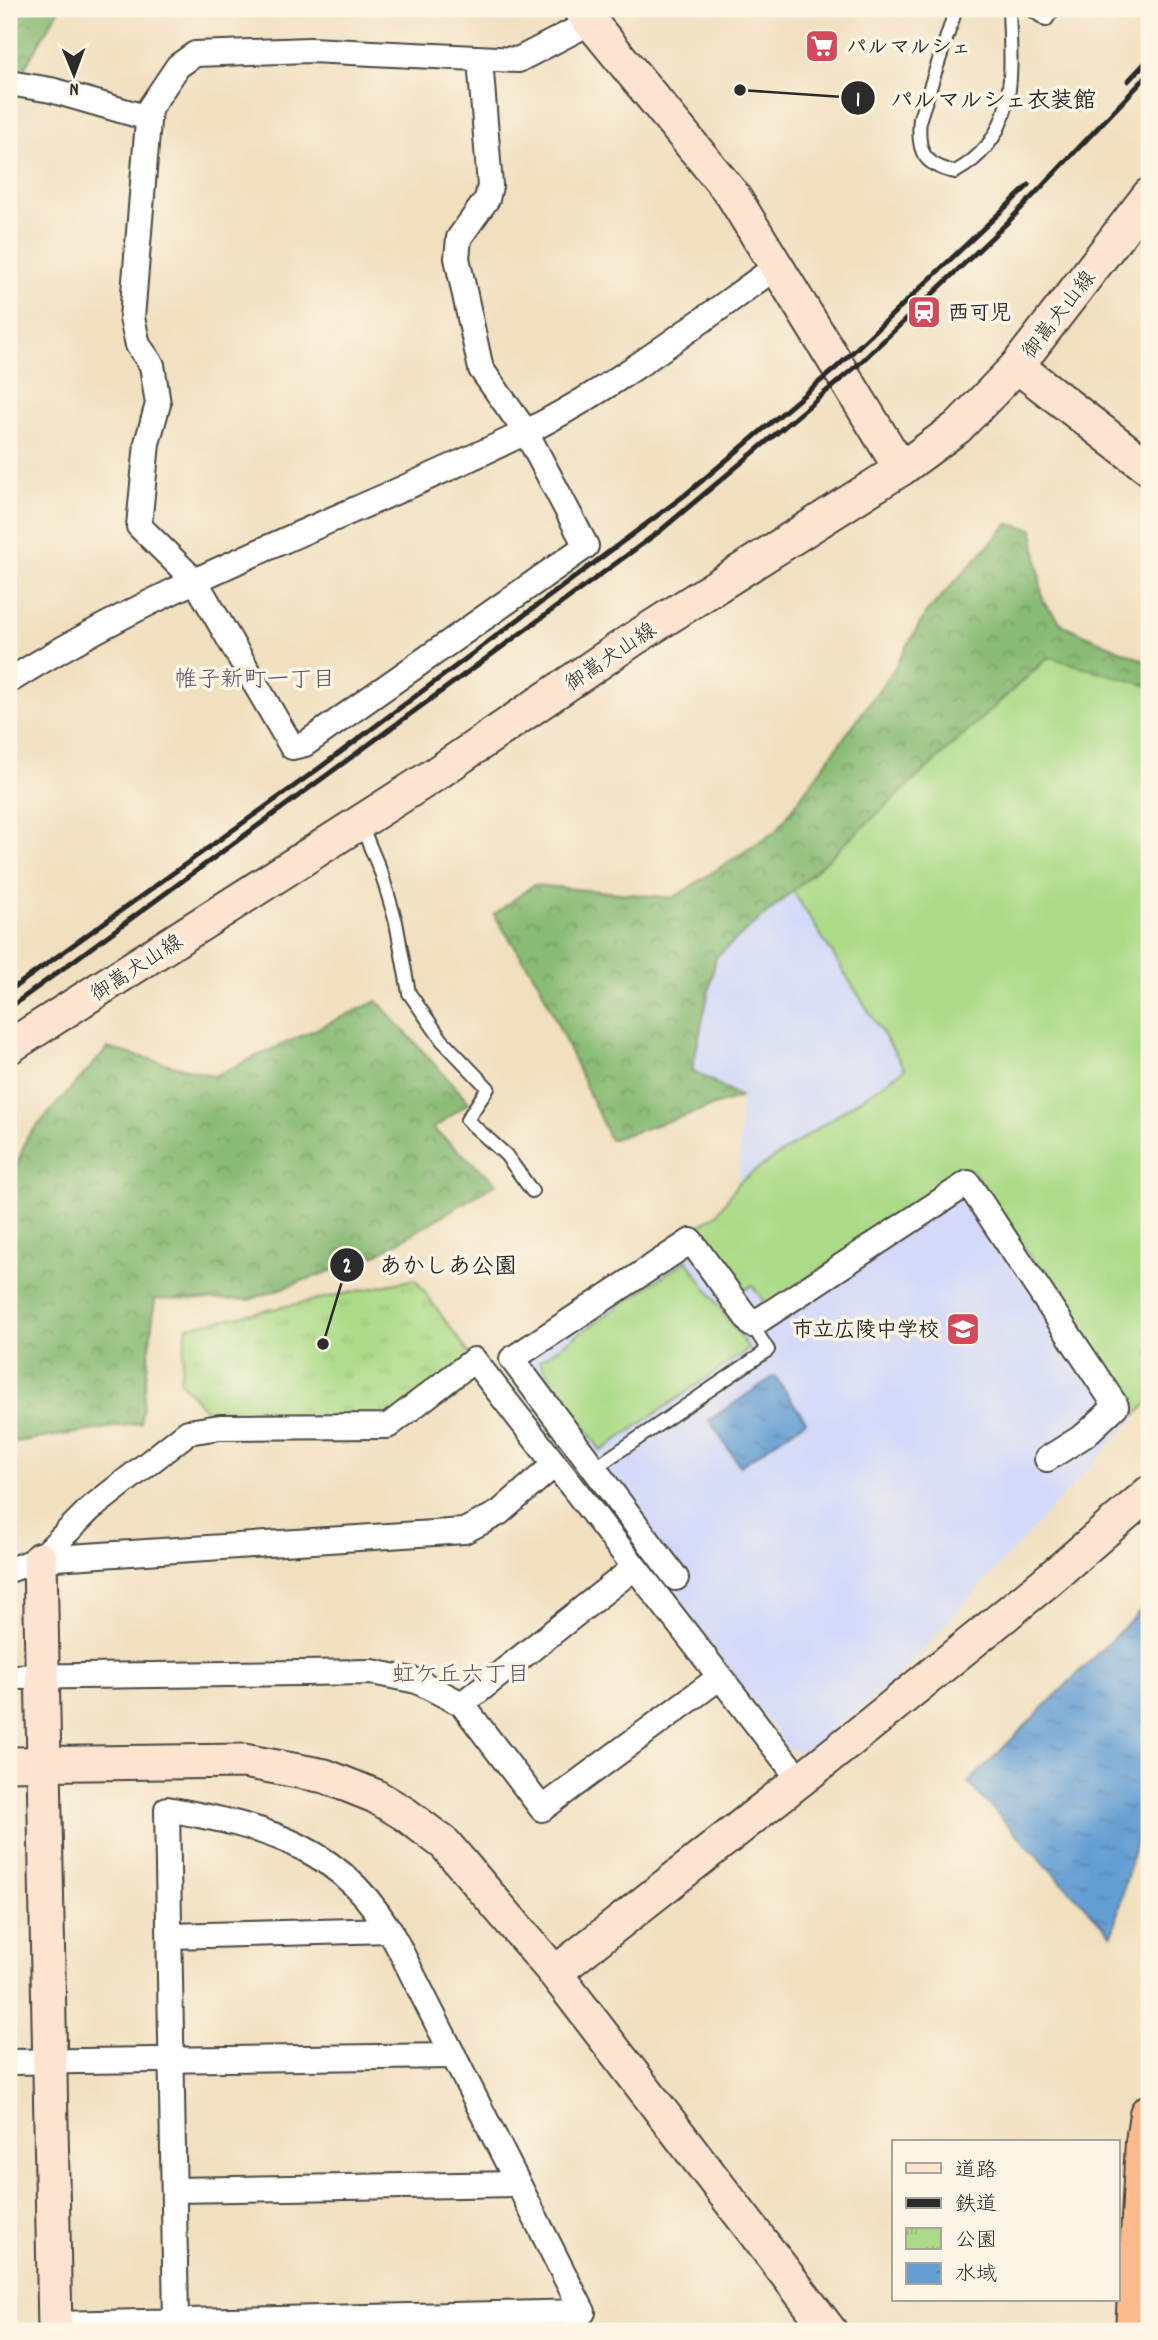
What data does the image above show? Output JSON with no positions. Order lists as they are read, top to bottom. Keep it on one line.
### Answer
{"streets":{"street":["御嵩犬山線"]},"districts":["帷子新町一丁目","虹ケ丘六丁目"],"places":{"supermarket":["パルマルシェ"],"other":["パルマルシェ衣装館","あかしあ公園"],"station":["西可児"],"school or university":["市立広陵中学校"]},"legend":["道路","鉄道","公園","水域"],"north":"bottom"}
